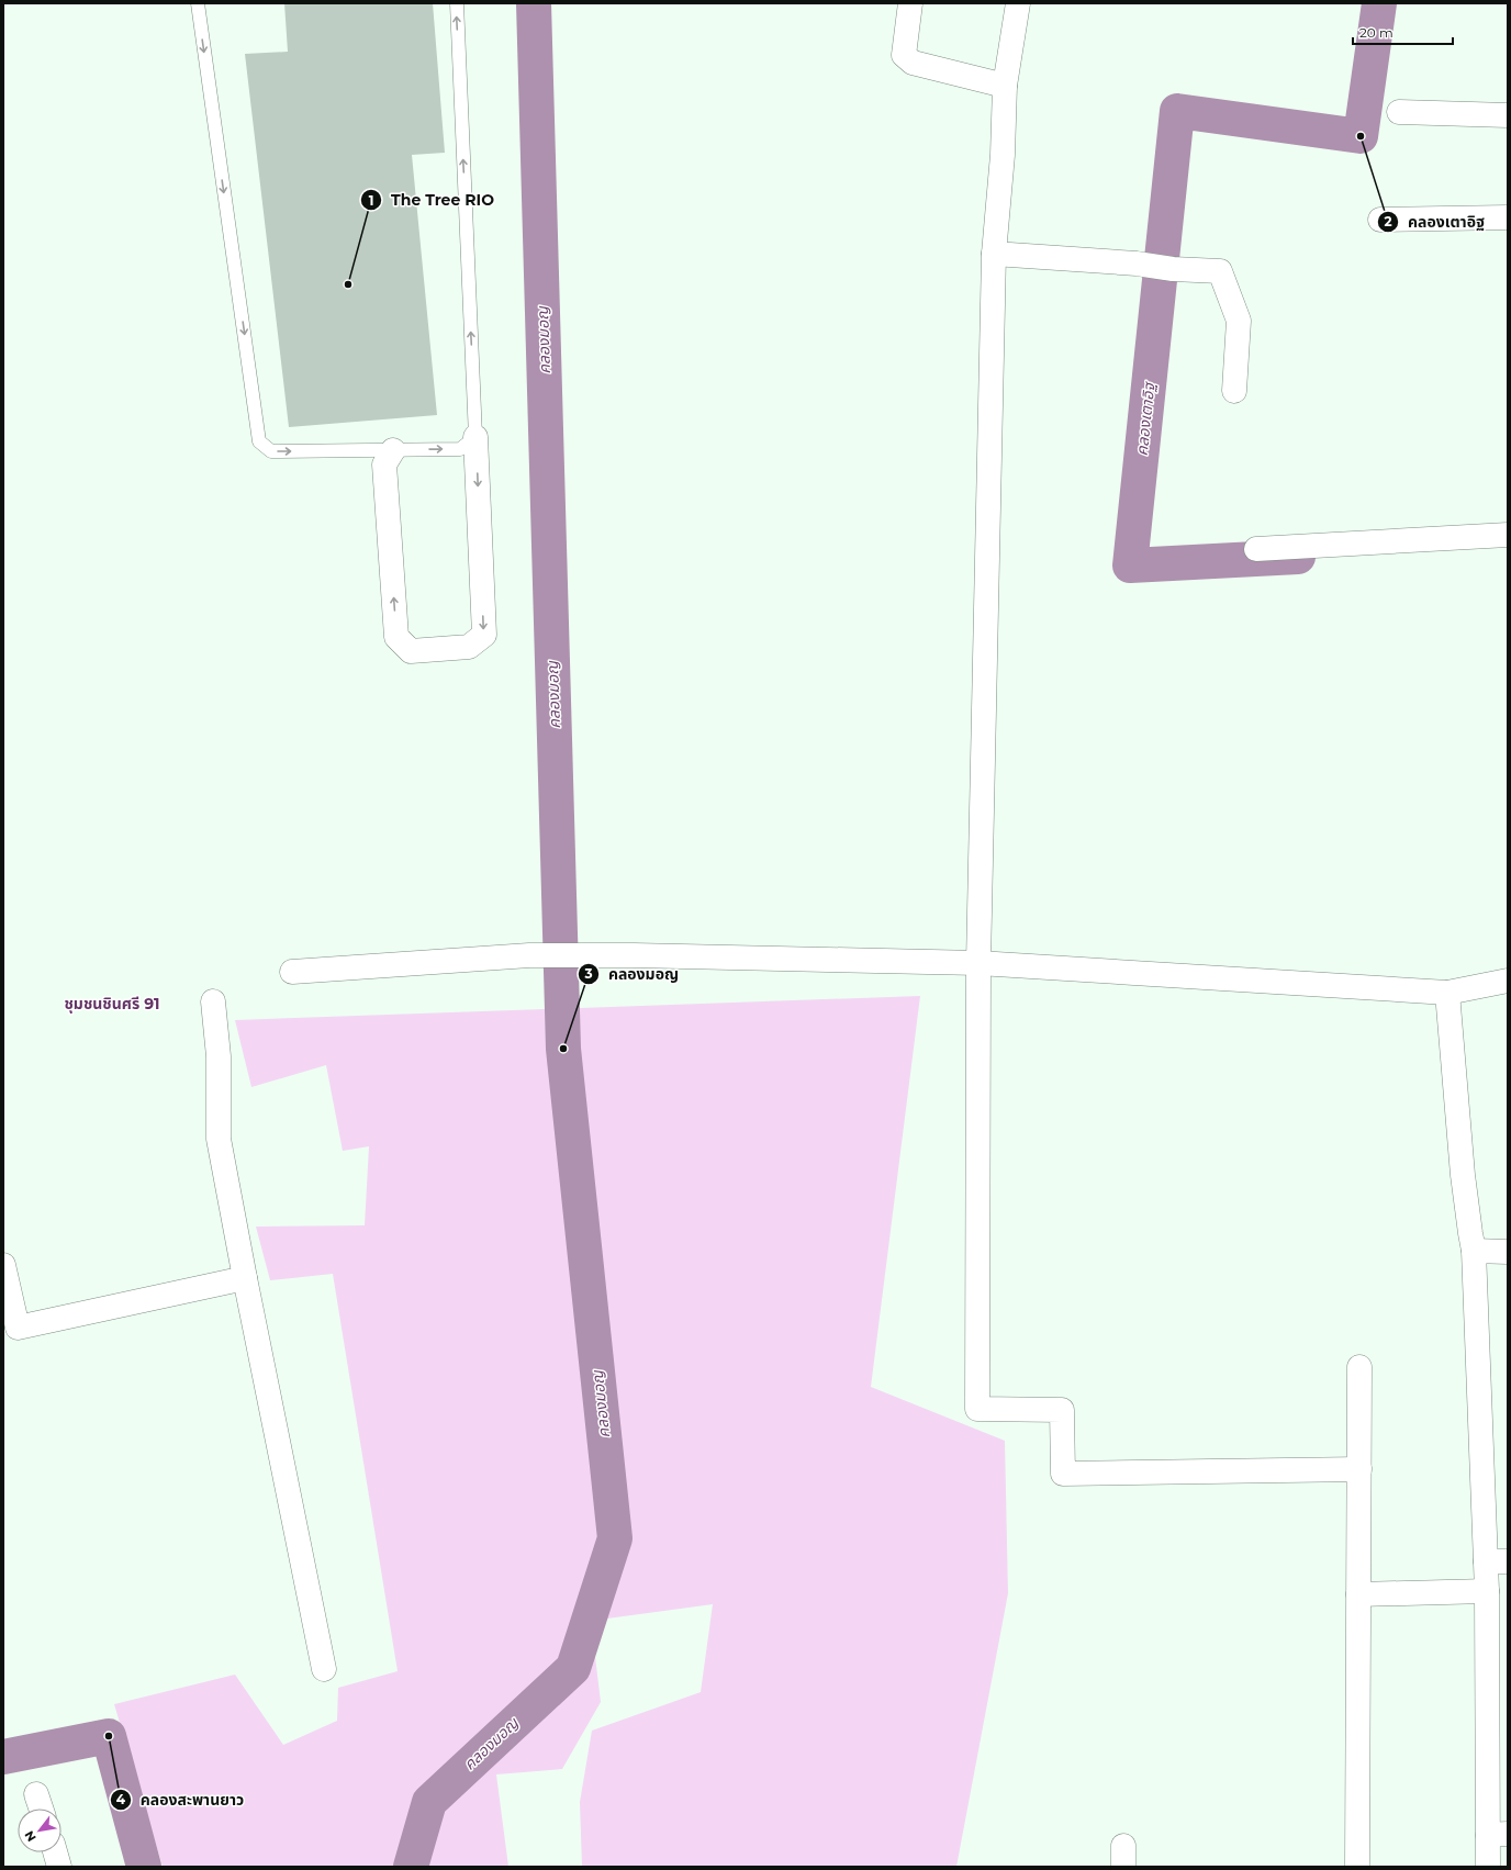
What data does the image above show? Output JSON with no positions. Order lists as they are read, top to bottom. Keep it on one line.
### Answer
{"districts":["ชุมชนชินศรี 91"],"water":["คลองมอญ","คลองเตาอิฐ"],"places":["คลองเตาอิฐ","The Tree RIO","คลองมอญ","คลองสะพานยาว"],"scale_bar":"20 m","north":"bottom left"}
